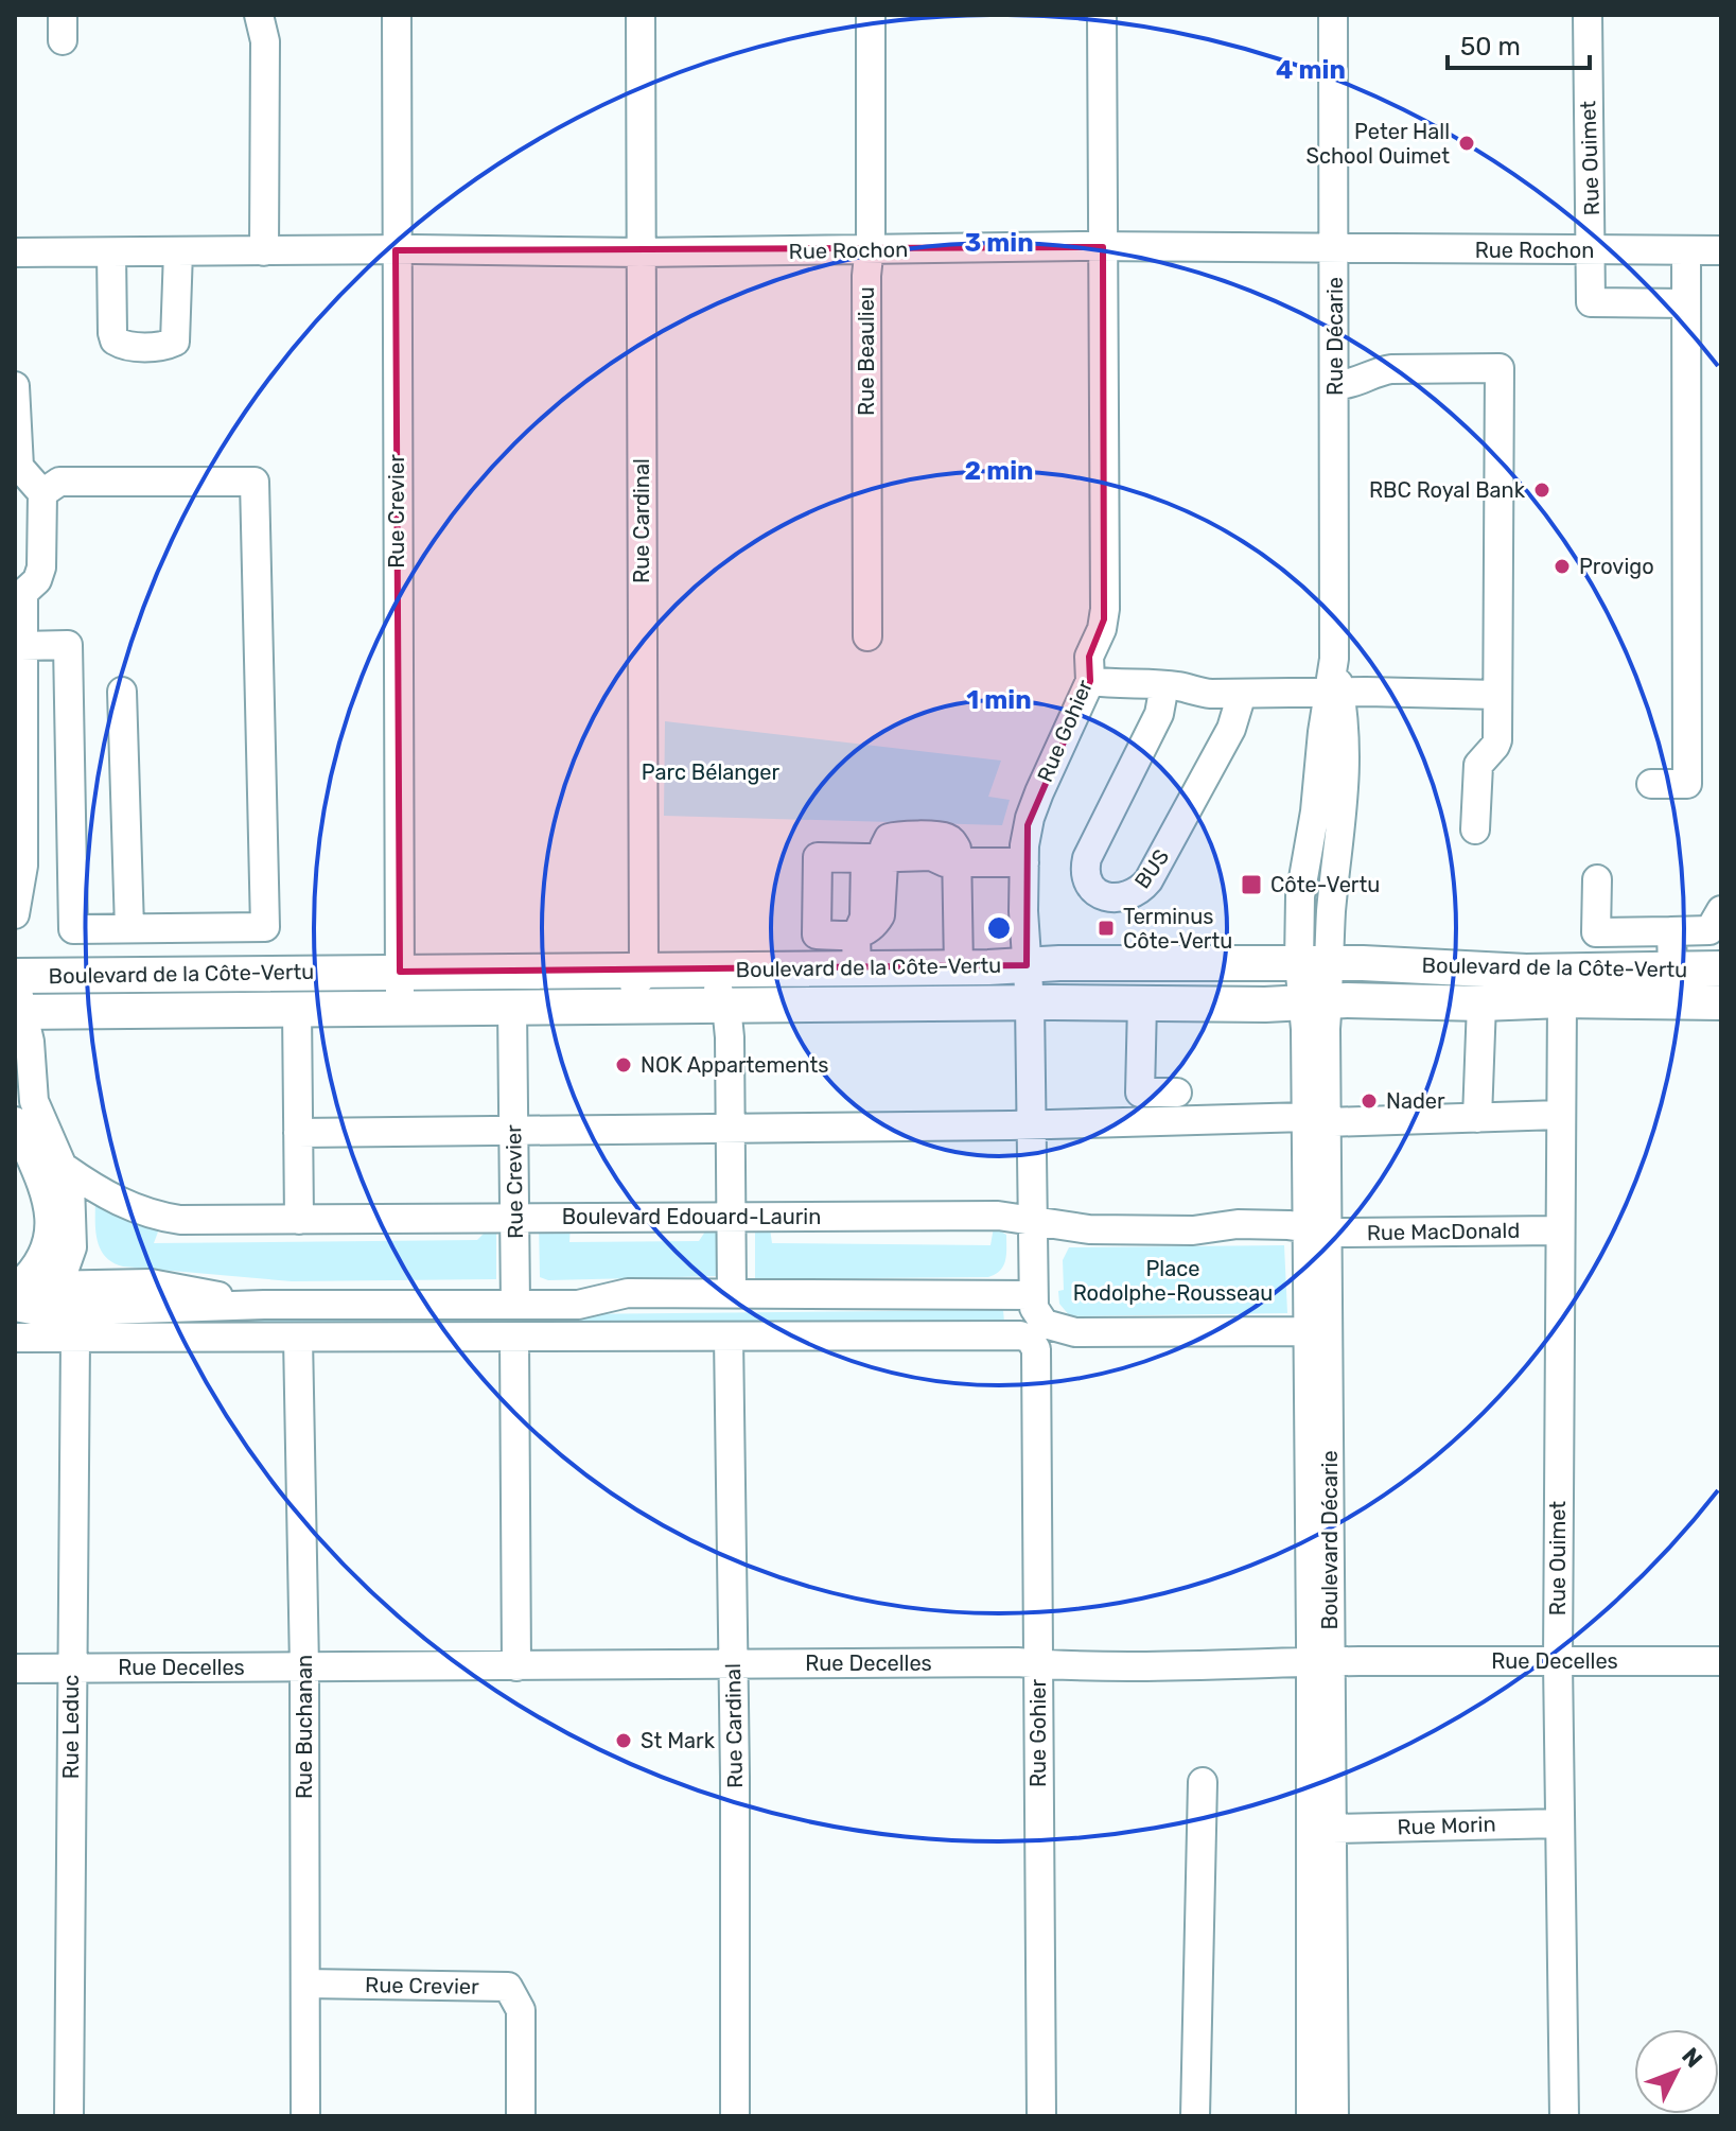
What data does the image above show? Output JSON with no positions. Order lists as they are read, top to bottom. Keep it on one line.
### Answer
{"streets":{"main road":["Boulevard de la Côte-Vertu"],"street":["Rue Ouimet","Rue Rochon","Rue Décarie","Rue Beaulieu","Rue Crevier","Rue Cardinal","Rue Gohier","BUS","Boulevard Edouard-Laurin","Rue MacDonald","Boulevard Décarie","Rue Decelles","Rue Leduc","Rue Buchanan","Rue Morin"]},"crossings":[["Rue Ouimet","Rue Rochon"],["Rue Ouimet","Boulevard de la Côte-Vertu"],["Rue Ouimet","Rue MacDonald"],["Rue Ouimet","Rue Decelles"],["Rue Ouimet","Rue Morin"],["Rue Rochon","Rue Décarie"],["Rue Rochon","Rue Beaulieu"],["Rue Rochon","Rue Crevier"],["Rue Rochon","Rue Cardinal"],["Rue Rochon","Rue Gohier"],["Rue Décarie","Boulevard de la Côte-Vertu"],["Rue Décarie","Boulevard Décarie"],["Rue Crevier","Boulevard de la Côte-Vertu"],["Rue Crevier","Boulevard Edouard-Laurin"],["Rue Crevier","Rue Buchanan"],["Rue Cardinal","Rue Gohier"],["Rue Cardinal","Boulevard de la Côte-Vertu"],["Rue Cardinal","Rue Decelles"],["Rue Gohier","Boulevard de la Côte-Vertu"],["Rue Gohier","Boulevard Edouard-Laurin"],["Rue Gohier","Rue Decelles"],["Boulevard de la Côte-Vertu","Boulevard Décarie"],["Boulevard Edouard-Laurin","Rue MacDonald"],["Boulevard Edouard-Laurin","Boulevard Décarie"],["Rue MacDonald","Boulevard Décarie"],["Boulevard Décarie","Rue Decelles"],["Boulevard Décarie","Rue Morin"],["Rue Decelles","Rue Leduc"],["Rue Decelles","Rue Buchanan"]],"parks":["Parc Bélanger","Place Rodolphe-Rousseau"],"places":{"other":["Peter Hall School Ouimet","RBC Royal Bank","Provigo","NOK Appartements","Nader","St Mark"],"transit":["Côte-Vertu","Terminus Côte-Vertu"]},"scale_bar":"50 m","north":"top right","rings":["4 min","3 min","2 min","1 min"]}
